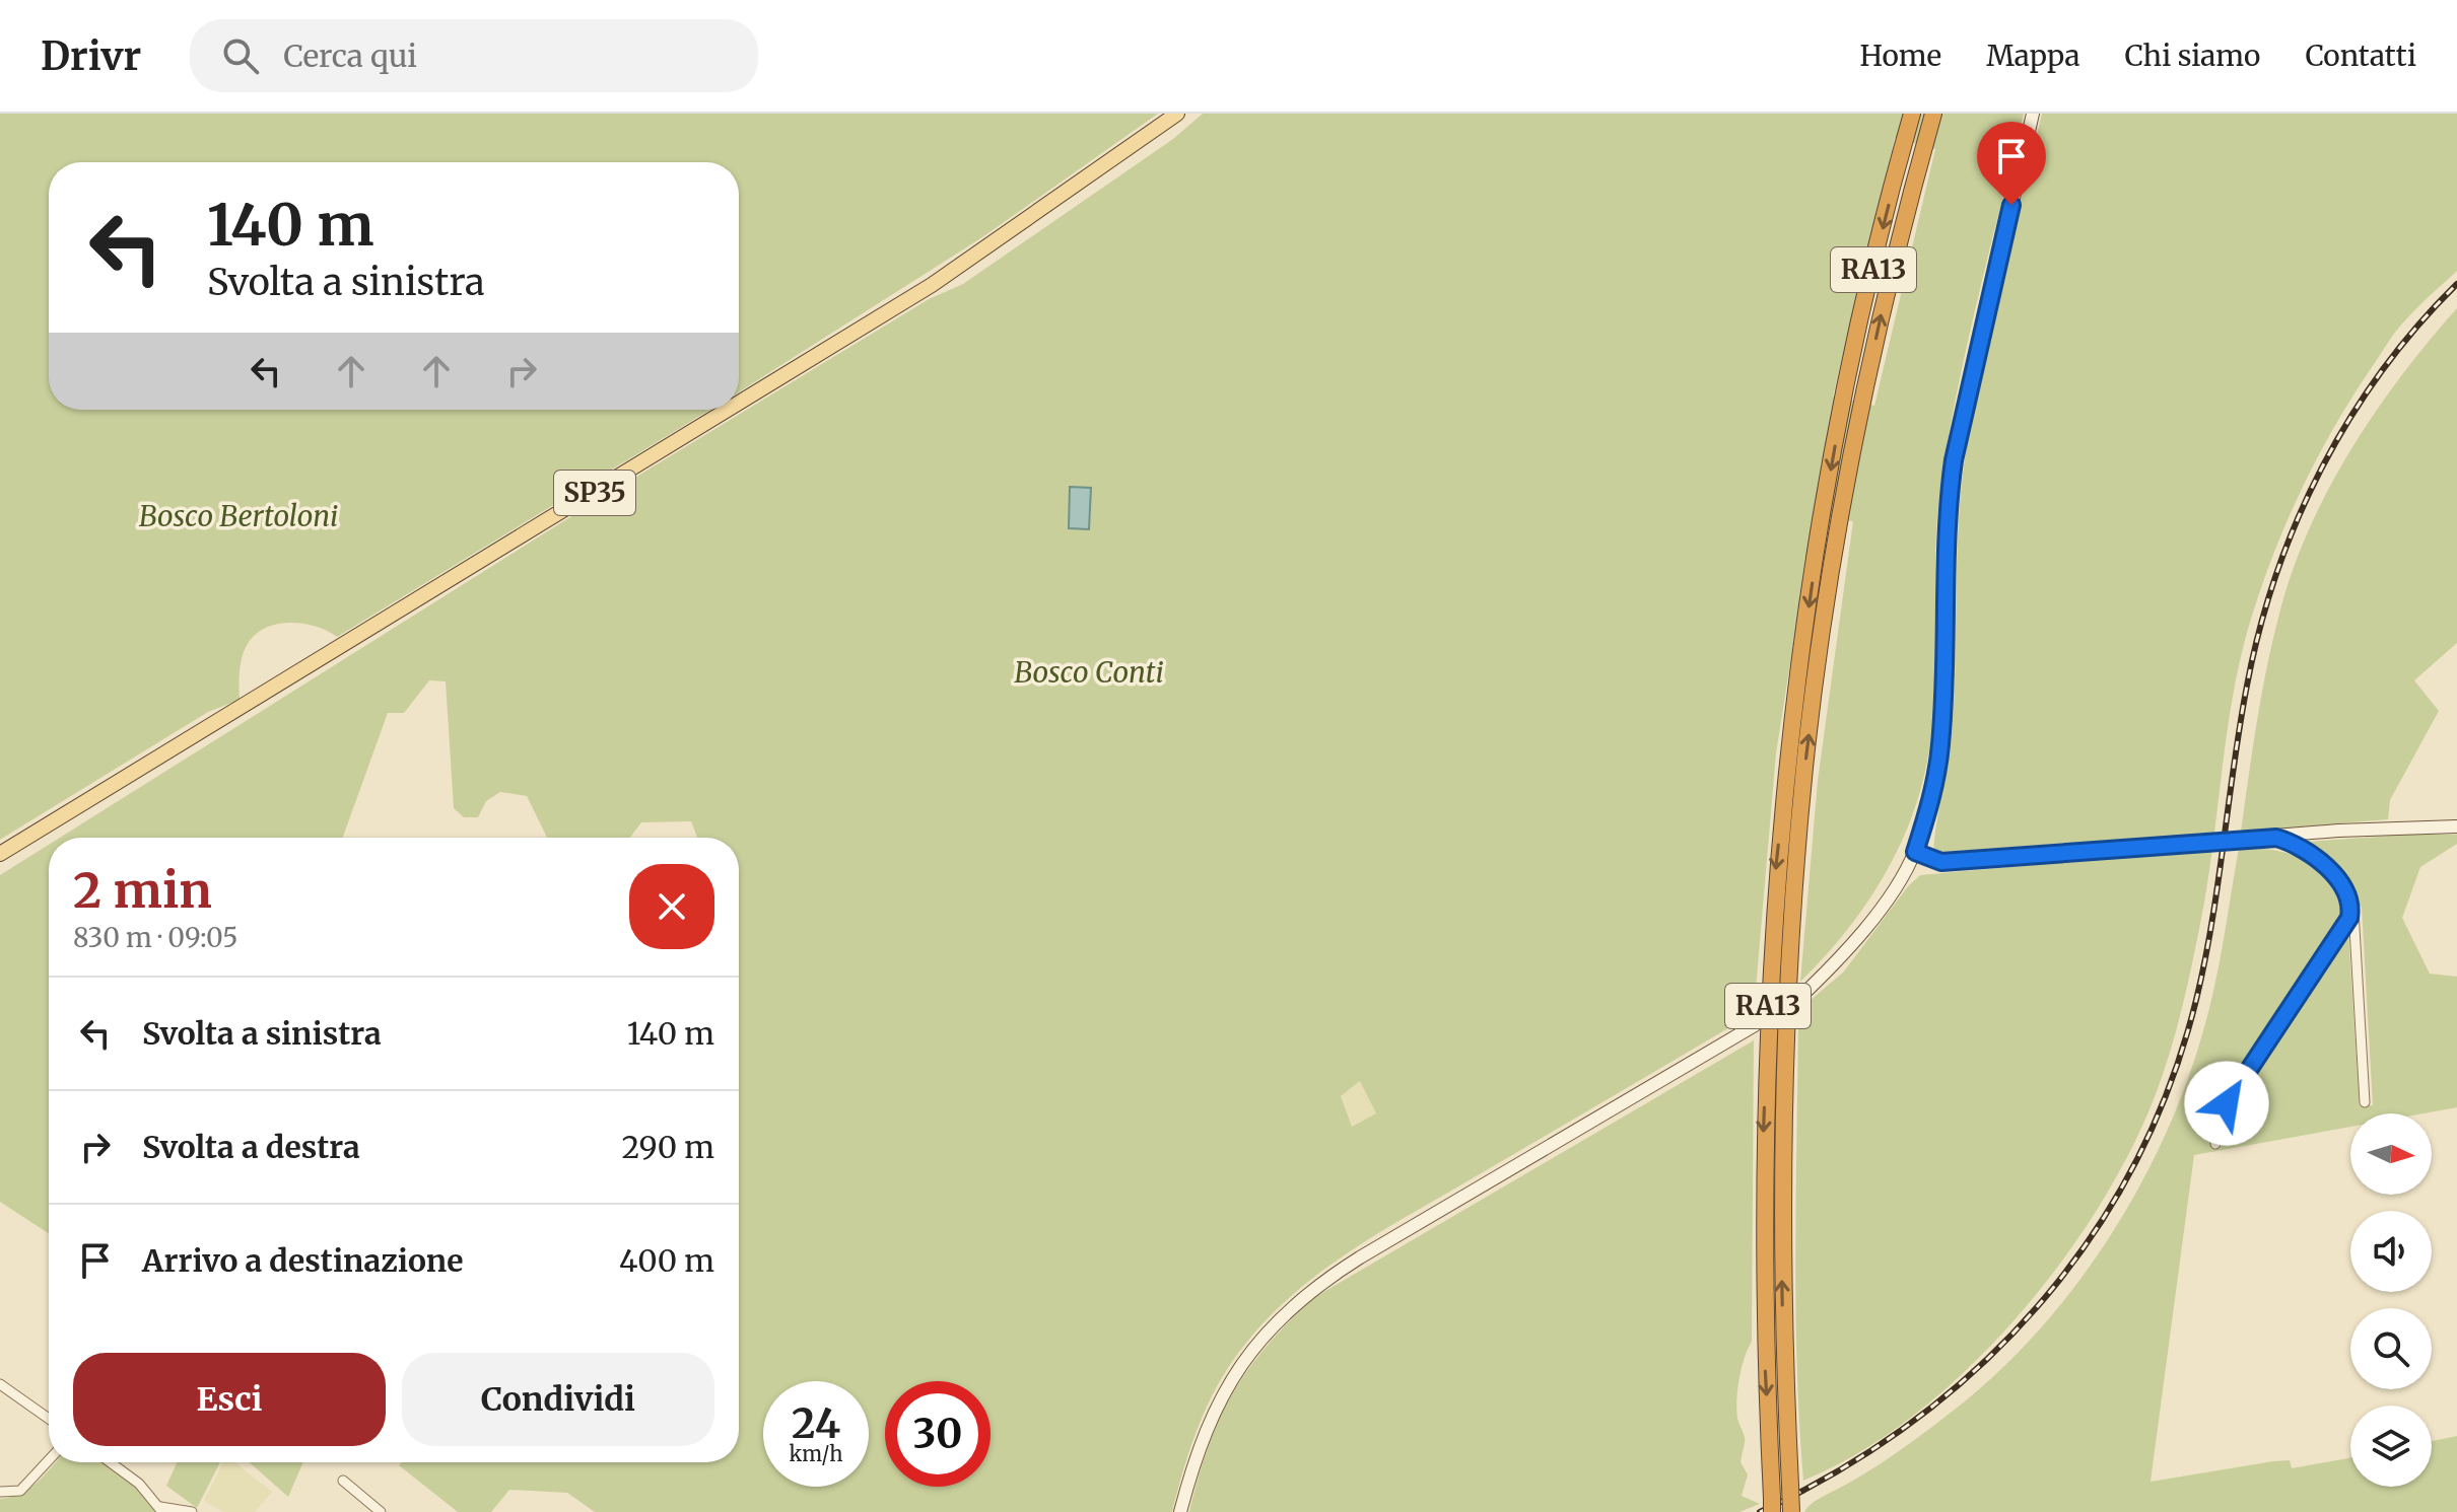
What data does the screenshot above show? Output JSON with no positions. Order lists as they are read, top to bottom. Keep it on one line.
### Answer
{"streets":{"highway":["RA13"],"main road":["SP35"]},"parks":["Bosco Bertoloni","Bosco Conti"],"north":"right","page":{"header":"Drivr","search":"Cerca qui","nav":["Home","Mappa","Chi siamo","Contatti"],"turn":["140 m","Svolta a sinistra"],"heading":["2 min","830 m · 09:05"],"list":[{"name":"Svolta a sinistra","value":"140 m"},{"name":"Svolta a destra","value":"290 m"},{"name":"Arrivo a destinazione","value":"400 m"}],"buttons":["Esci","Condividi"],"speed":"24 km/h","limit":"30"}}
